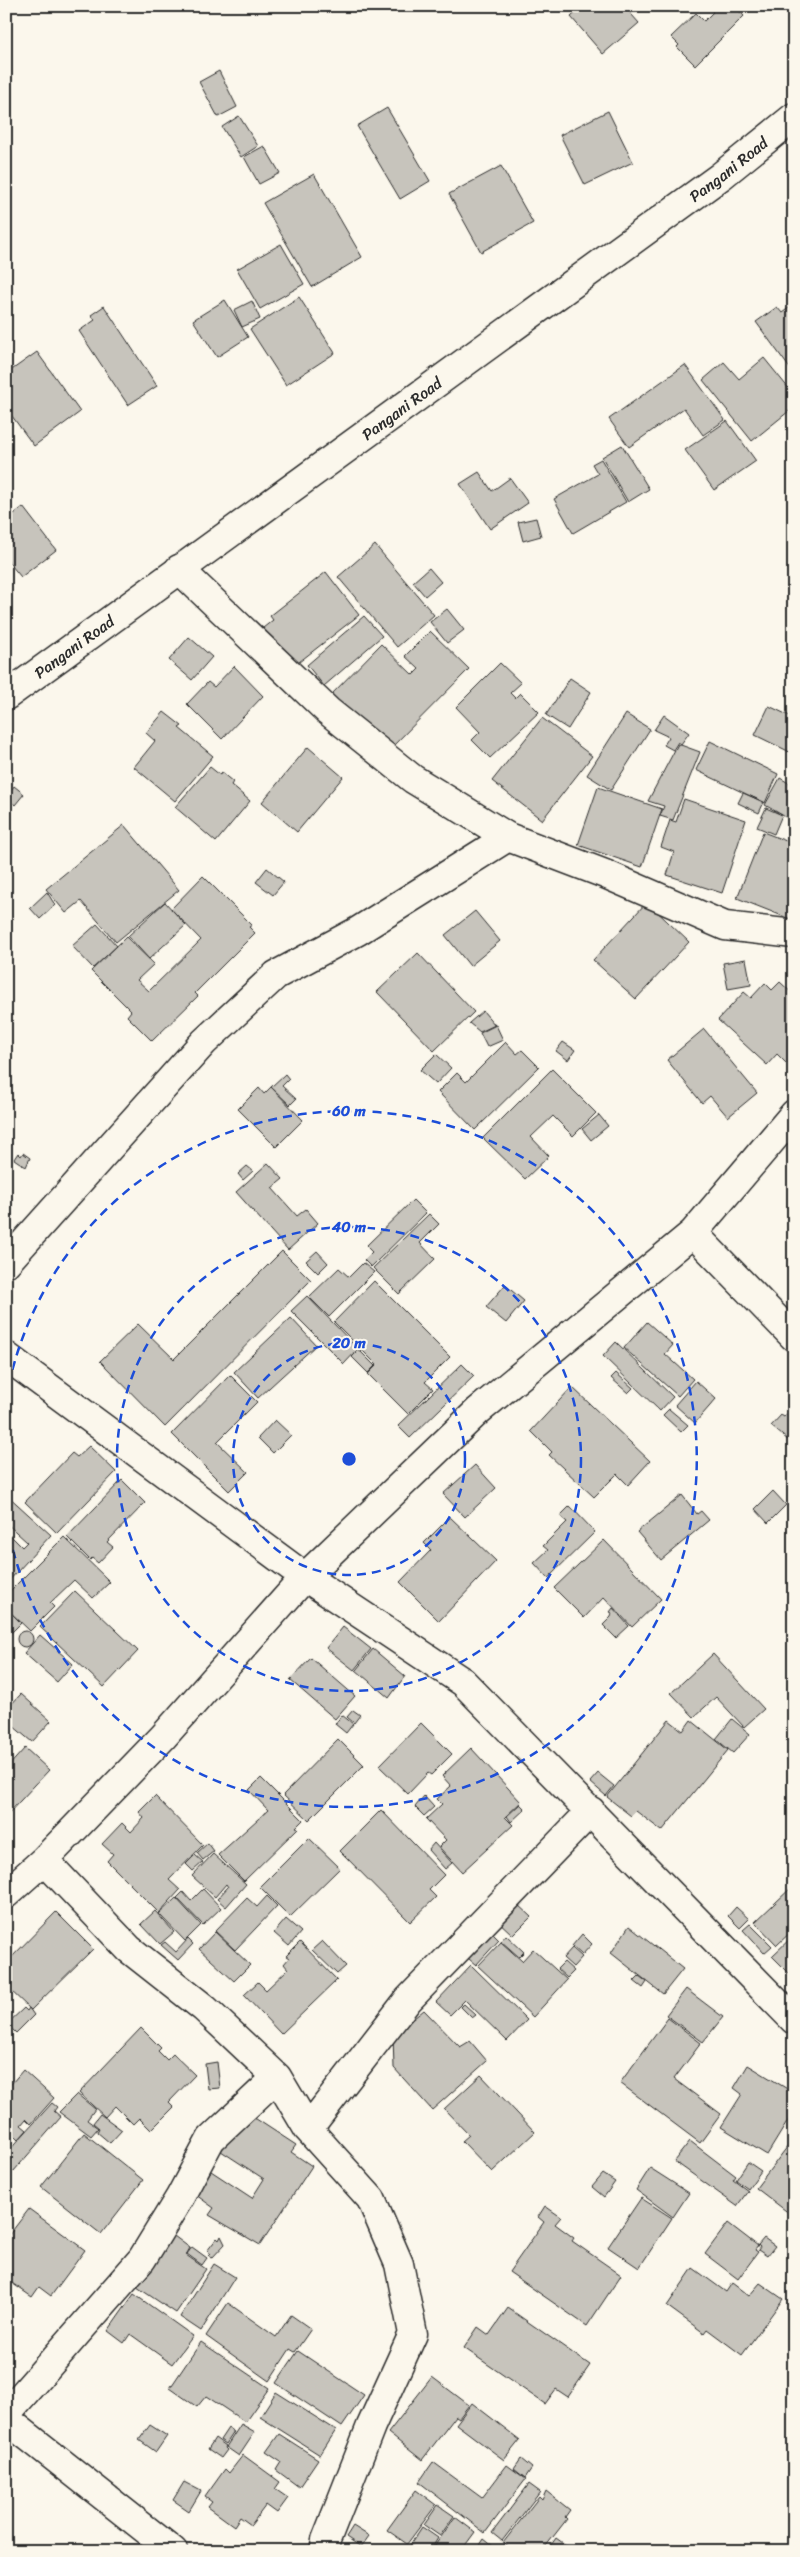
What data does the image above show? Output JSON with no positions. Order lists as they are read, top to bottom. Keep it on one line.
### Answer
{"streets":{"street":["Pangani Road"]},"rings":["60 m","40 m","20 m"]}
